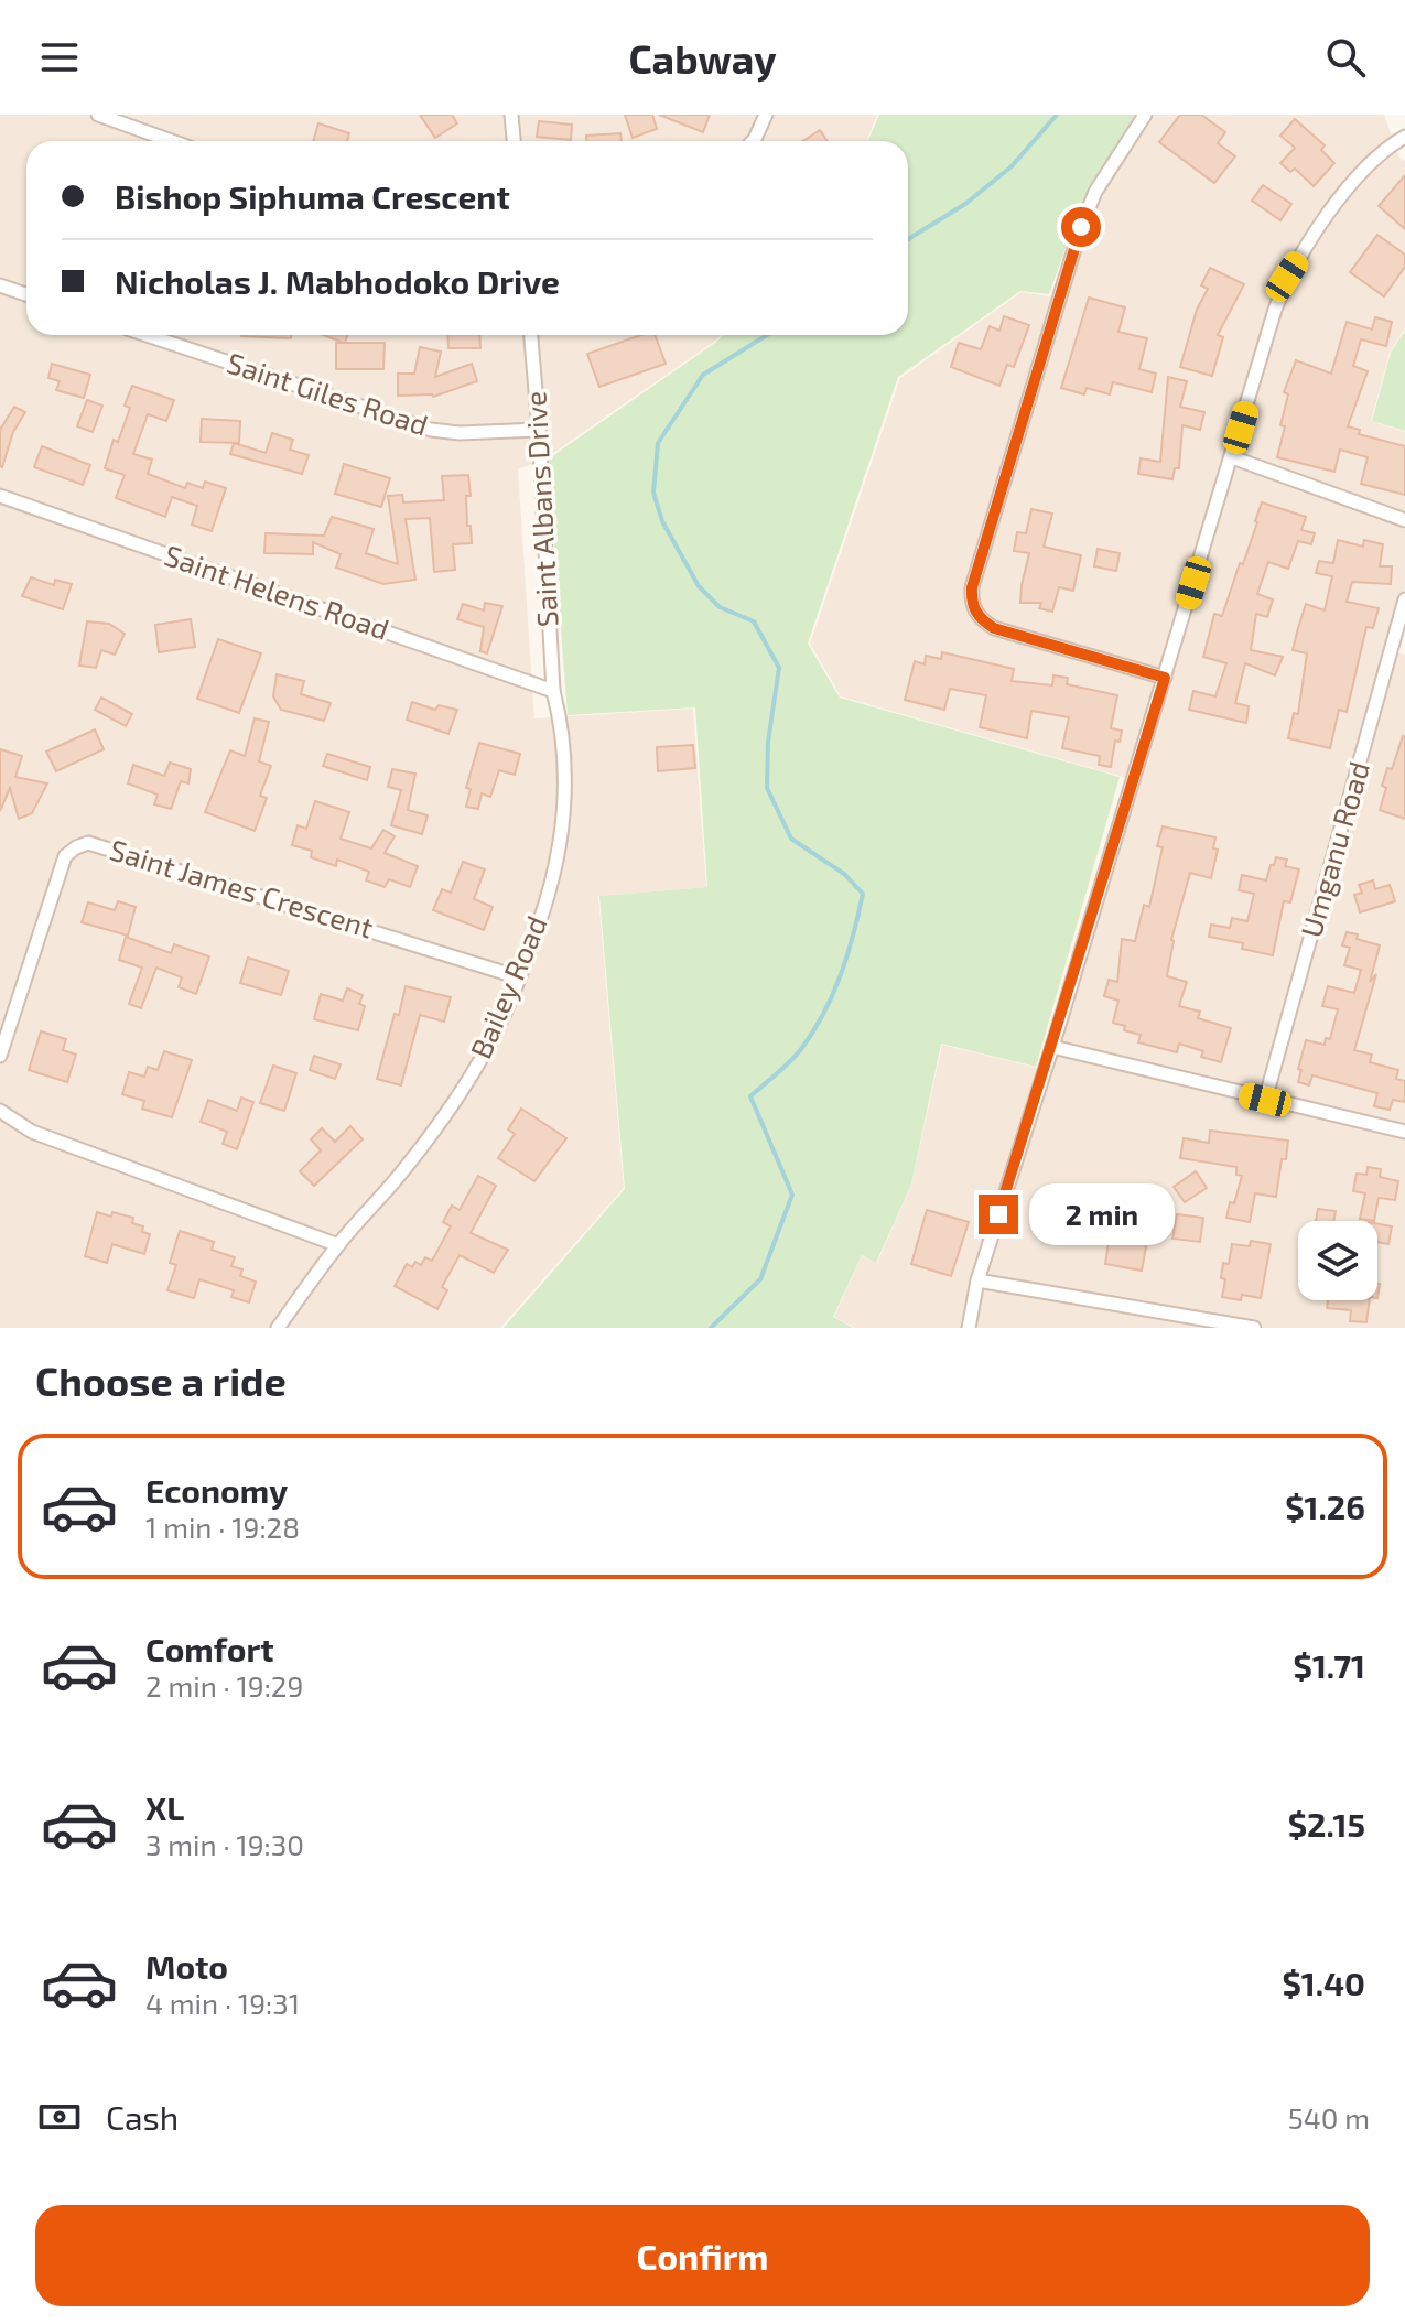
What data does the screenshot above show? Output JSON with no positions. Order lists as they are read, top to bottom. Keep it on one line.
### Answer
{"streets":{"street":["Saint Giles Road","Saint Albans Drive","Saint Helens Road","Umganu Road","Saint James Crescent","Bailey Road"]},"crossings":[["Saint Giles Road","Saint Albans Drive"],["Saint Albans Drive","Saint Helens Road"],["Saint Albans Drive","Bailey Road"],["Saint Helens Road","Bailey Road"],["Saint James Crescent","Bailey Road"]],"page":{"header":"Cabway","banner":["Bishop Siphuma Crescent","Nicholas J. Mabhodoko Drive"],"bubble":"2 min","heading":"Choose a ride","list":[{"name":"Economy","note":"1 min · 19:28","value":"$1.26"},{"name":"Comfort","note":"2 min · 19:29","value":"$1.71"},{"name":"XL","note":"3 min · 19:30","value":"$2.15"},{"name":"Moto","note":"4 min · 19:31","value":"$1.40"}],"pay":["Cash","540 m"],"buttons":"Confirm"}}
